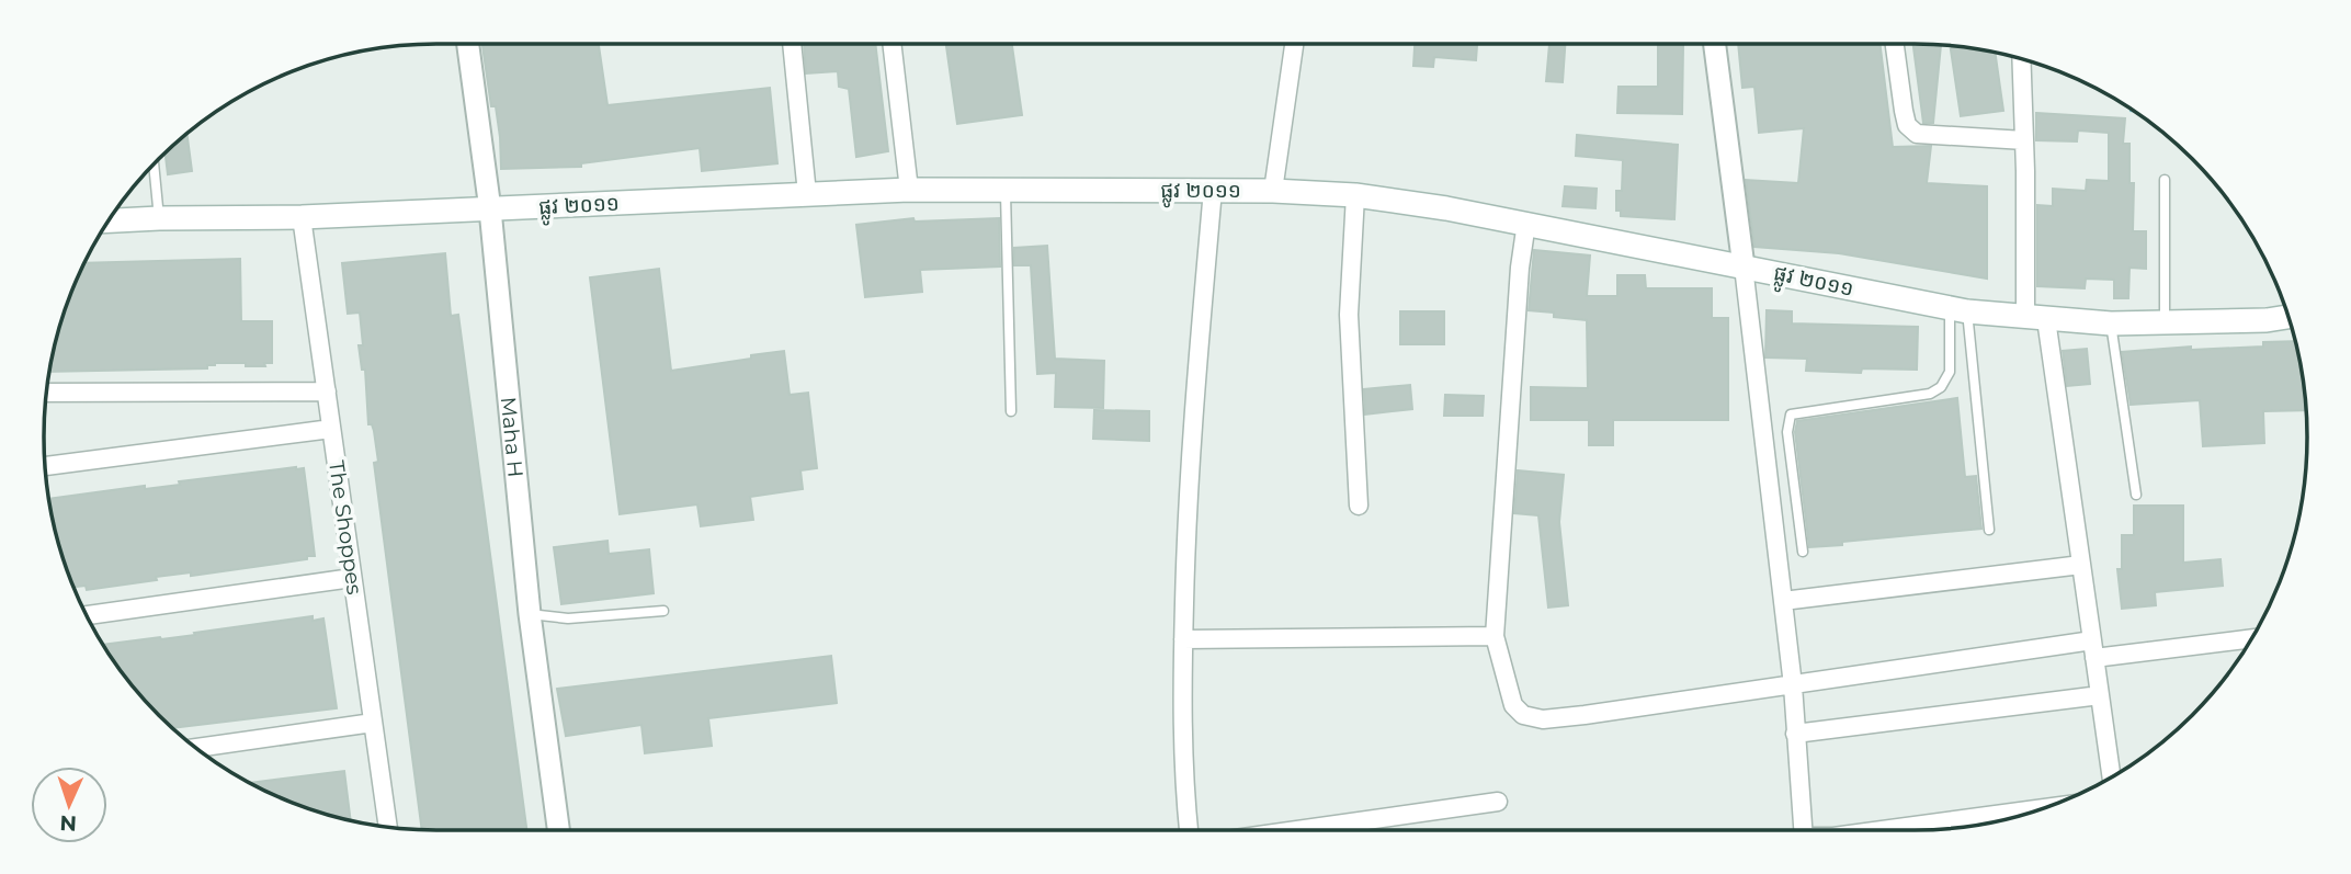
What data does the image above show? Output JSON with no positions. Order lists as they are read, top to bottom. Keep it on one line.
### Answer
{"streets":{"main road":["ផ្លូវ ២០១១"],"street":["Maha H","The Shoppes"]},"crossings":[["ផ្លូវ ២០១១","Maha H"],["ផ្លូវ ២០១១","The Shoppes"]],"north":"bottom"}
